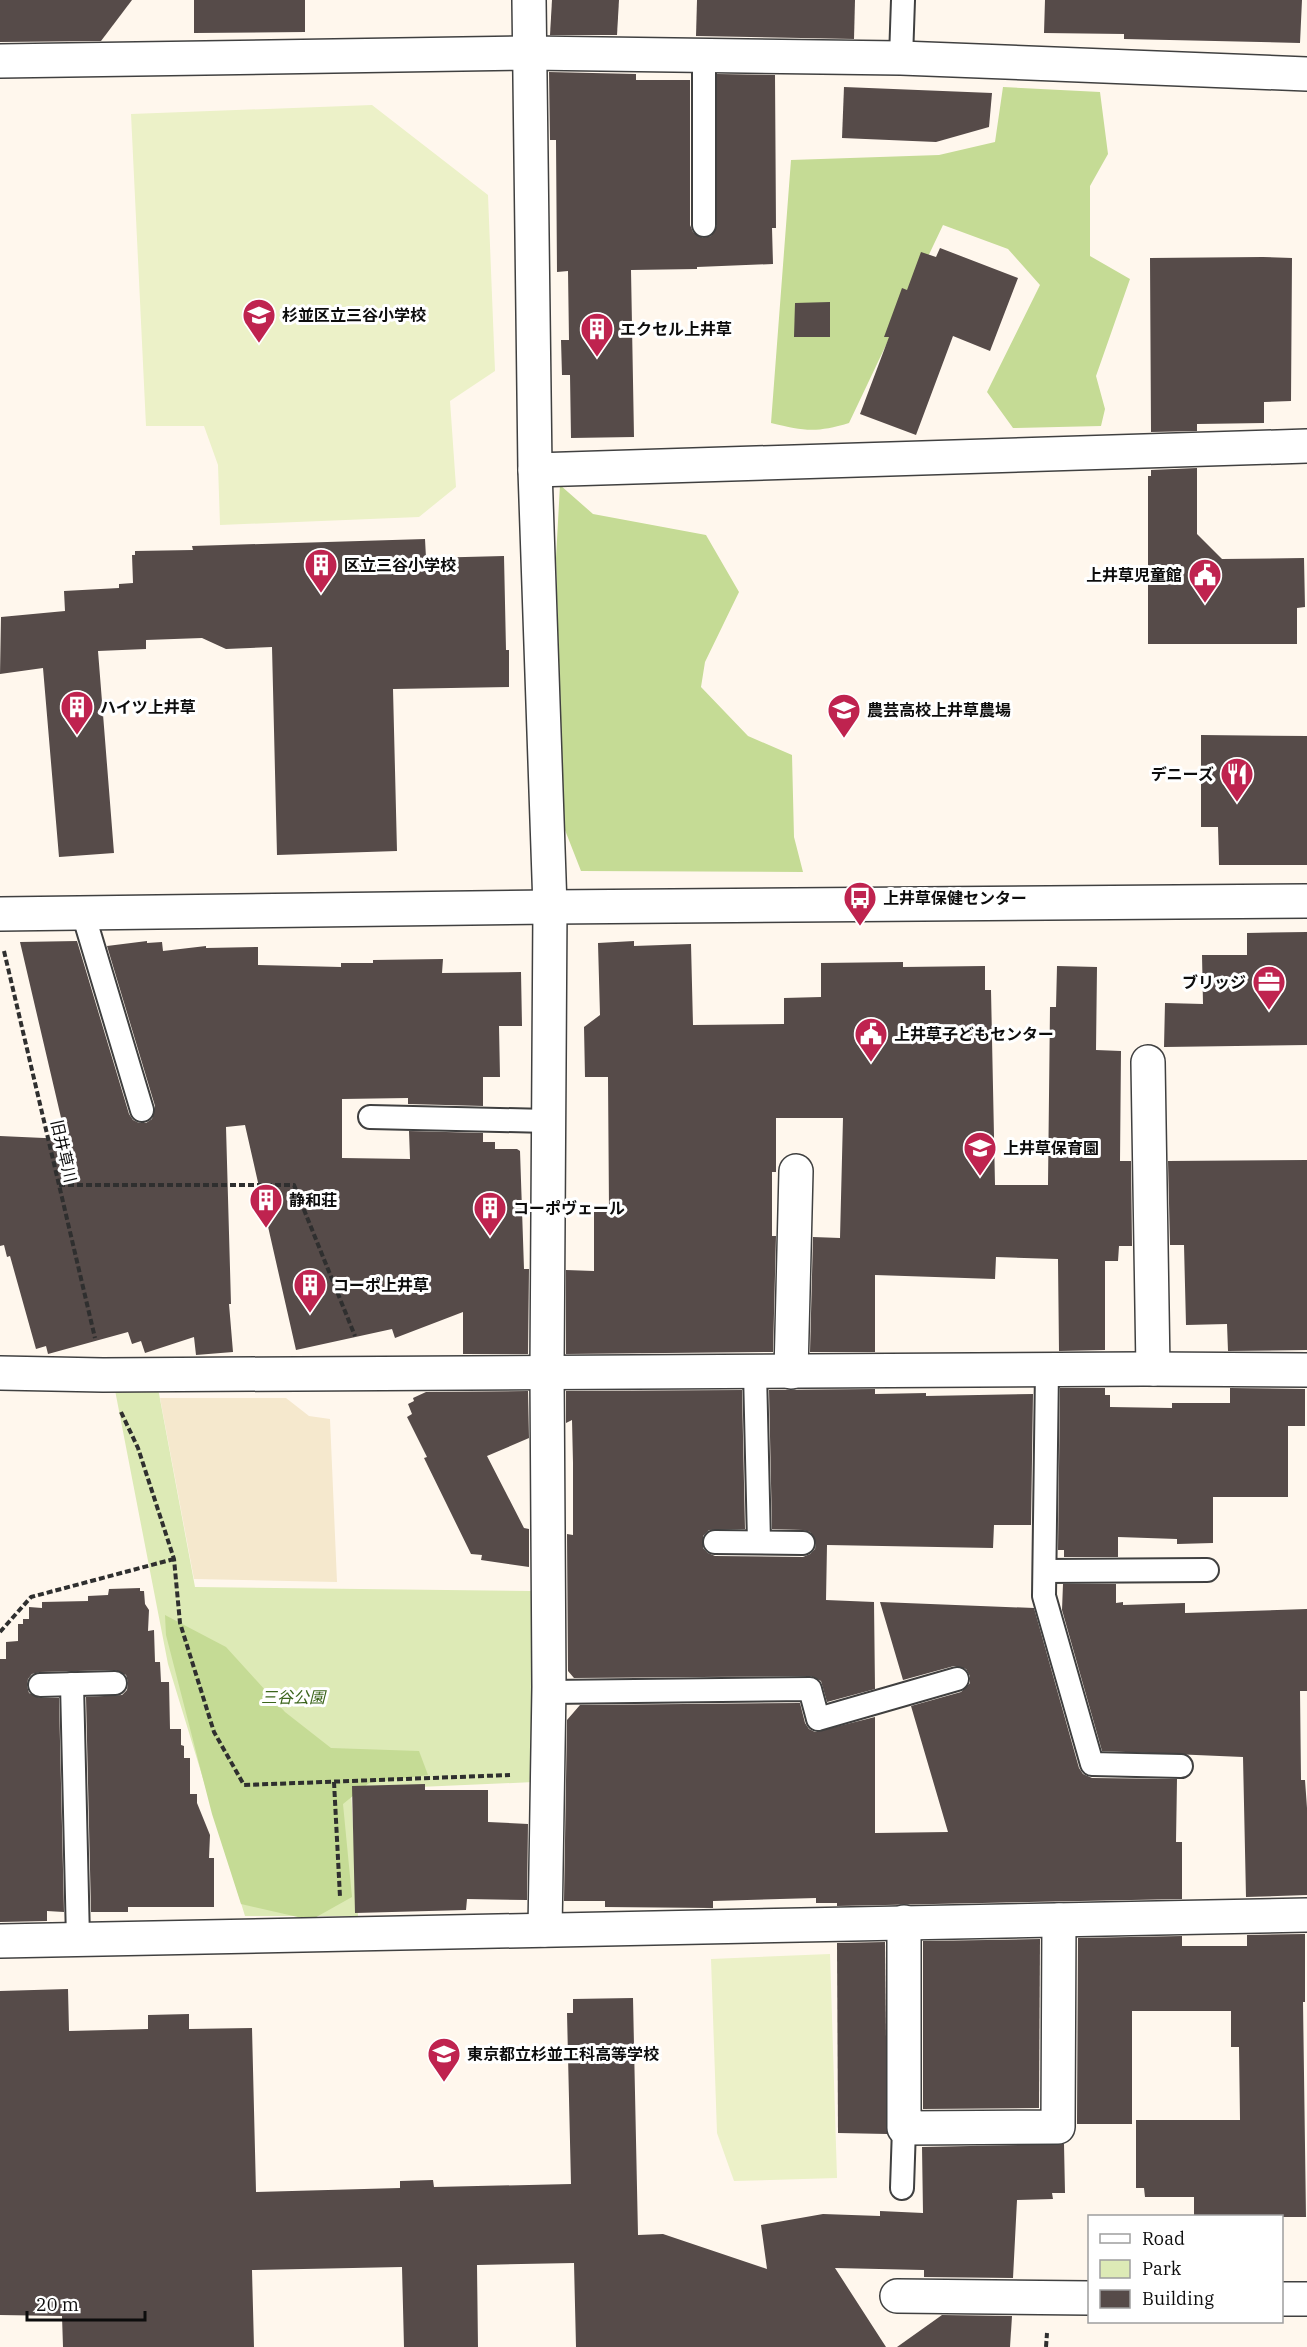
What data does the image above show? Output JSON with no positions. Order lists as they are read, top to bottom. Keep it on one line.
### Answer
{"streets":{"path":["旧井草川"]},"parks":["三谷公園"],"places":{"school or university":["杉並区立三谷小学校","農芸高校上井草農場","上井草保育園","東京都立杉並工科高等学校"],"building":["エクセル上井草","区立三谷小学校","ハイツ上井草","静和荘","コーポヴェール","コーポ上井草"],"public building":["上井草児童館","上井草子どもセンター"],"restaurant":["デニーズ"],"bus stop":["上井草保健センター"],"office":["ブリッジ"]},"legend":["Road","Park","Building"],"scale_bar":"20 m"}
